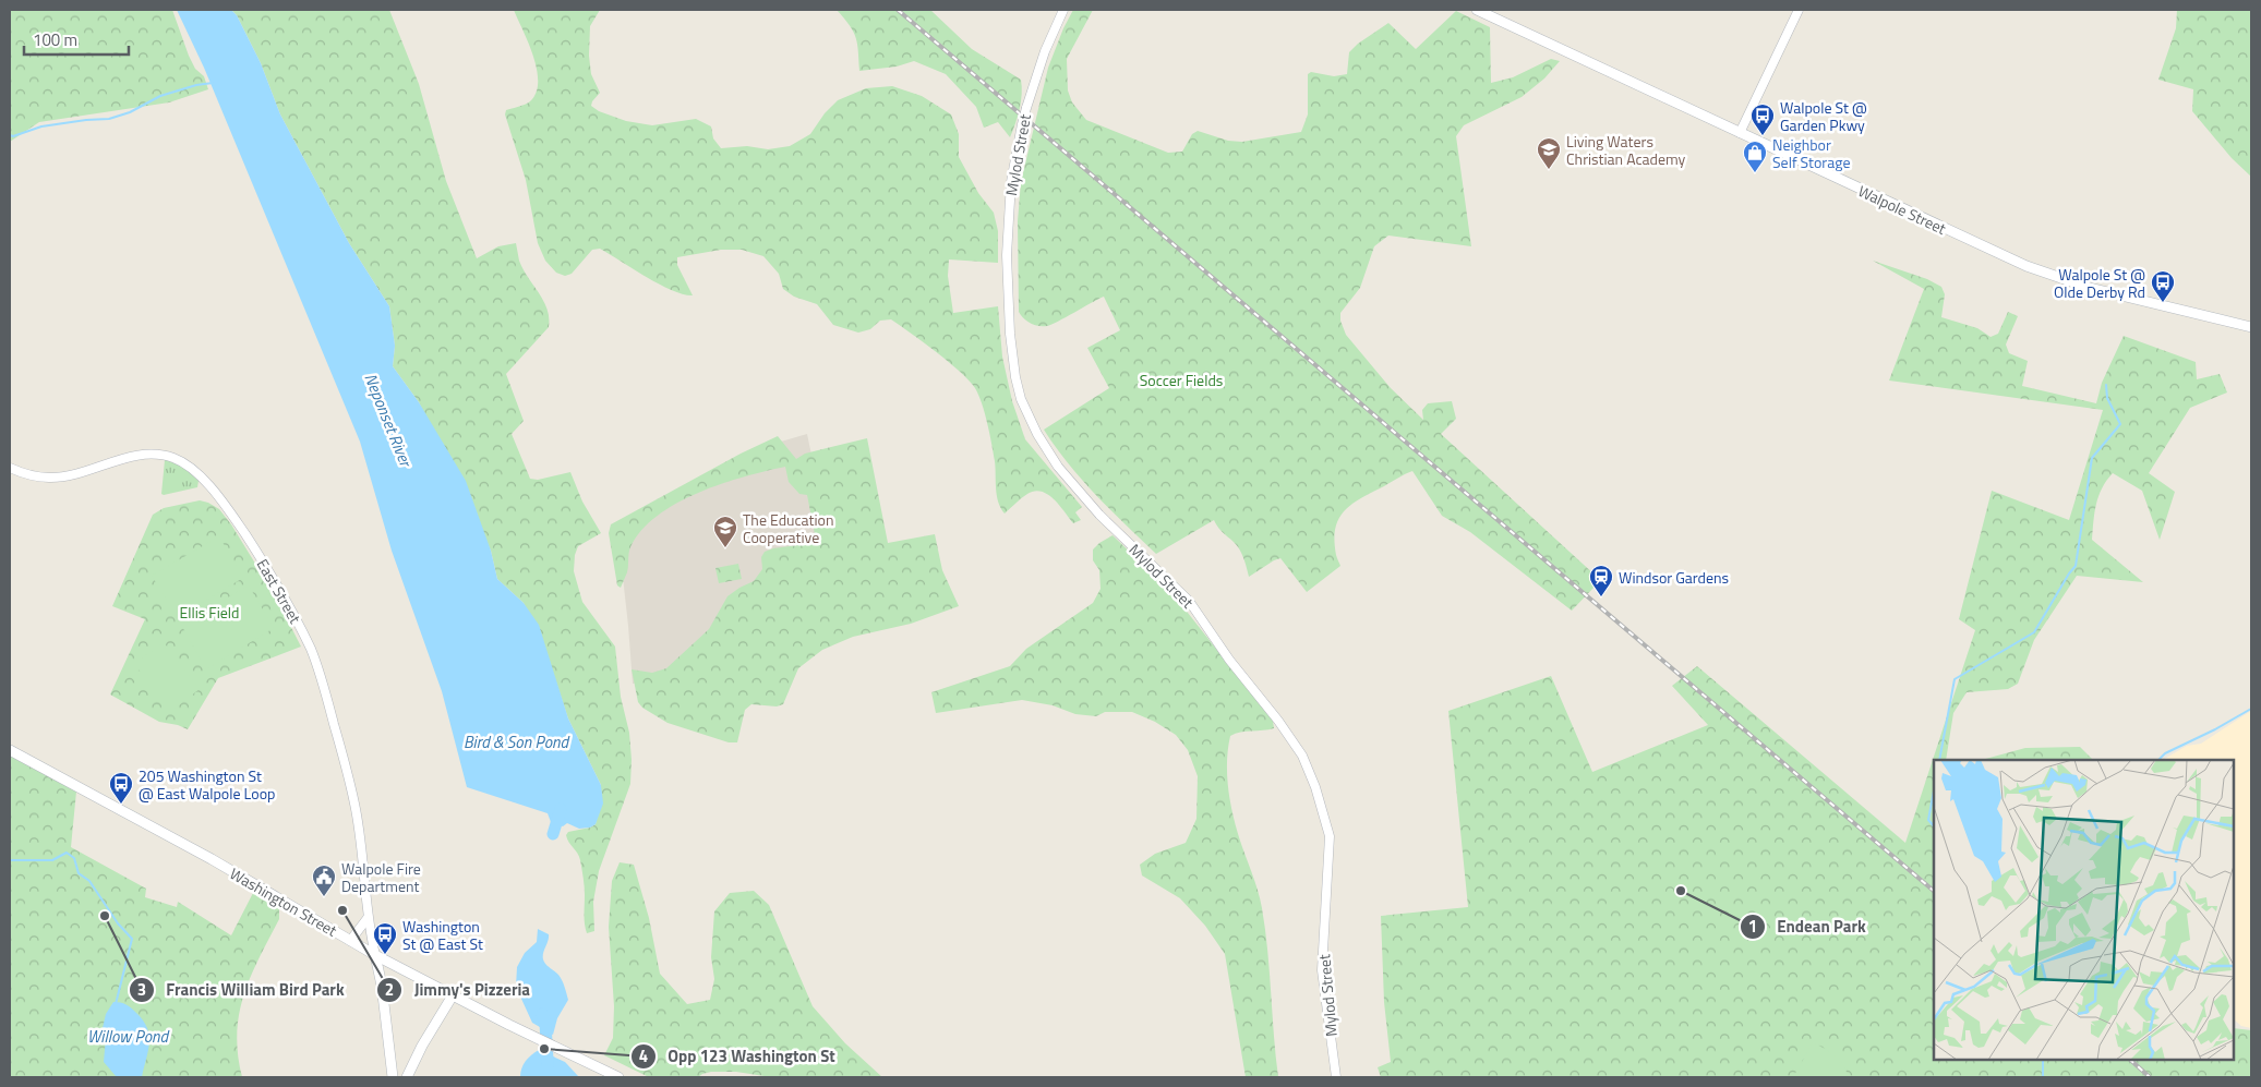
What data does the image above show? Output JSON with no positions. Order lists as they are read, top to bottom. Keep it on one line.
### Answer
{"streets":{"main road":["Walpole Street","Washington Street"],"street":["Mylod Street","East Street"]},"crossings":[["East Street","Washington Street"]],"water":["Neponset River","Bird & Son Pond","Willow Pond"],"parks":["Soccer Fields","Ellis Field"],"places":{"bus stop":["Walpole St @ Garden Pkwy","Walpole St @ Olde Derby Rd","205 Washington St @ East Walpole Loop","Washington St @ East St"],"school or university":["Living Waters Christian Academy","The Education Cooperative"],"shop":["Neighbor Self Storage"],"station":["Windsor Gardens"],"other":["Endean Park","Jimmy's Pizzeria","Francis William Bird Park","Opp 123 Washington St"],"public building":["Walpole Fire Department"]},"scale_bar":"100 m"}
